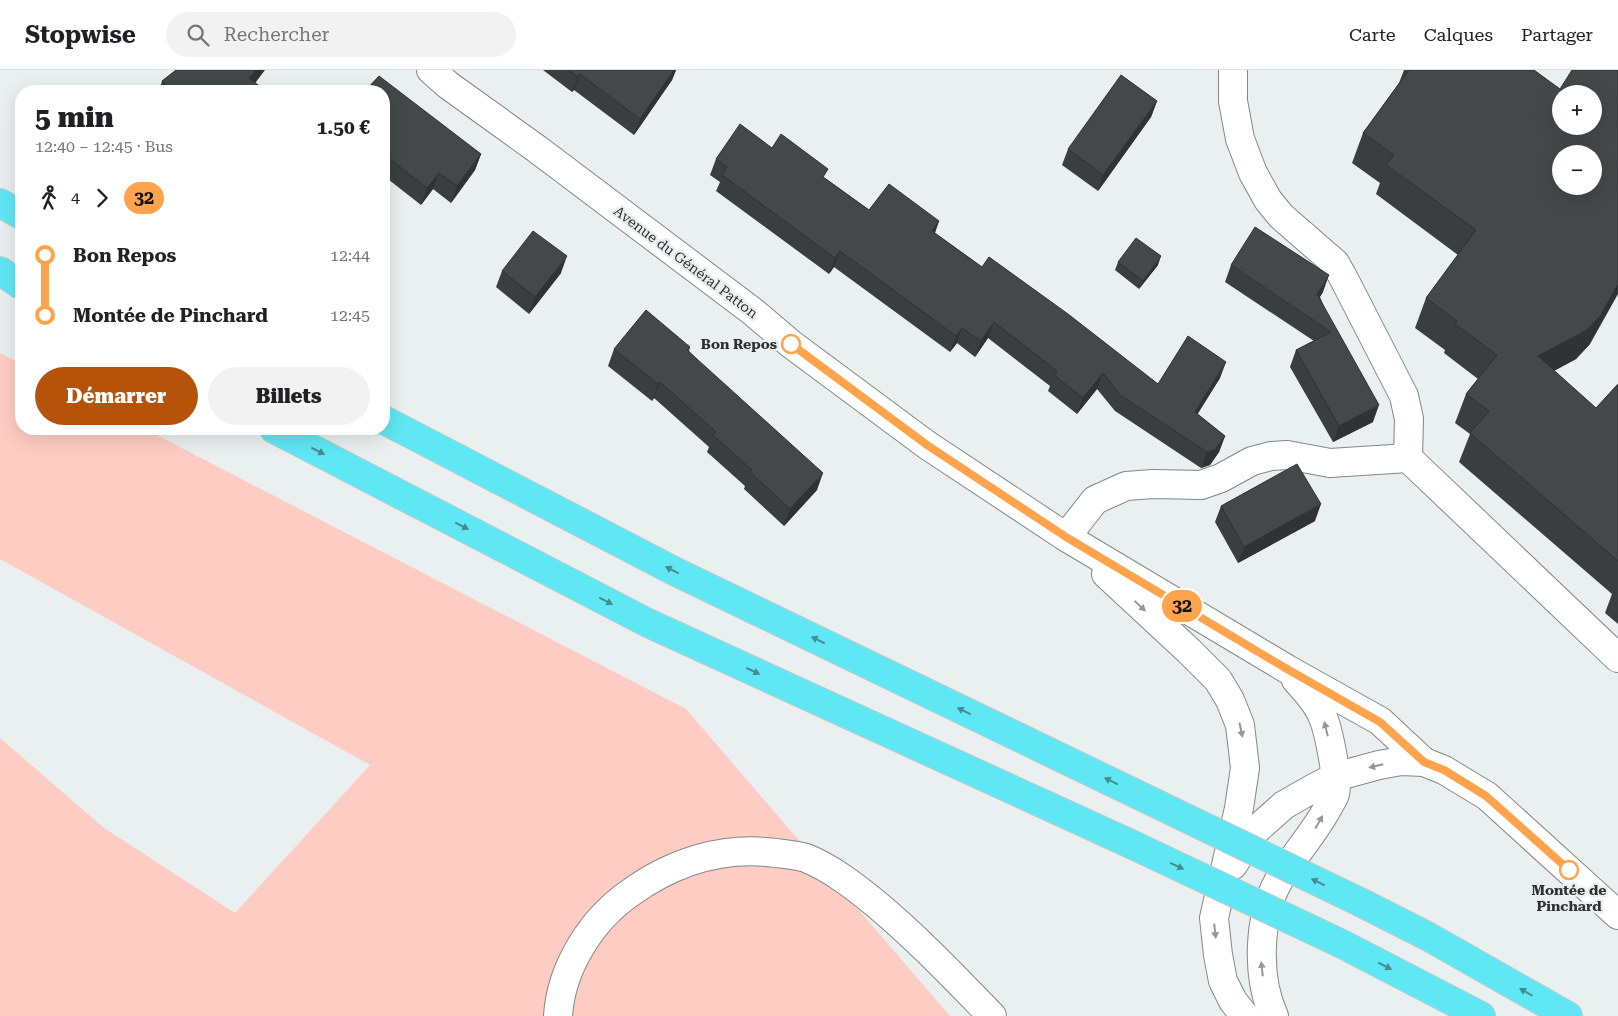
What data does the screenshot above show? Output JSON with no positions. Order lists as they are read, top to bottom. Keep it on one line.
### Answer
{"streets":{"street":["Avenue du Général Patton"]},"places":["Bon Repos","Montée de Pinchard"],"lines":["bus line 32"],"page":{"header":"Stopwise","search":"Rechercher","nav":["Carte","Calques","Partager"],"on_map":"32","map_buttons":["+","−"],"heading":["5 min","12:40 – 12:45 · Bus","1.50 €"],"legs":["4","32"],"list":[{"name":"Bon Repos","value":"12:44"},{"name":"Montée de Pinchard","value":"12:45"}],"buttons":["Démarrer","Billets"]}}
